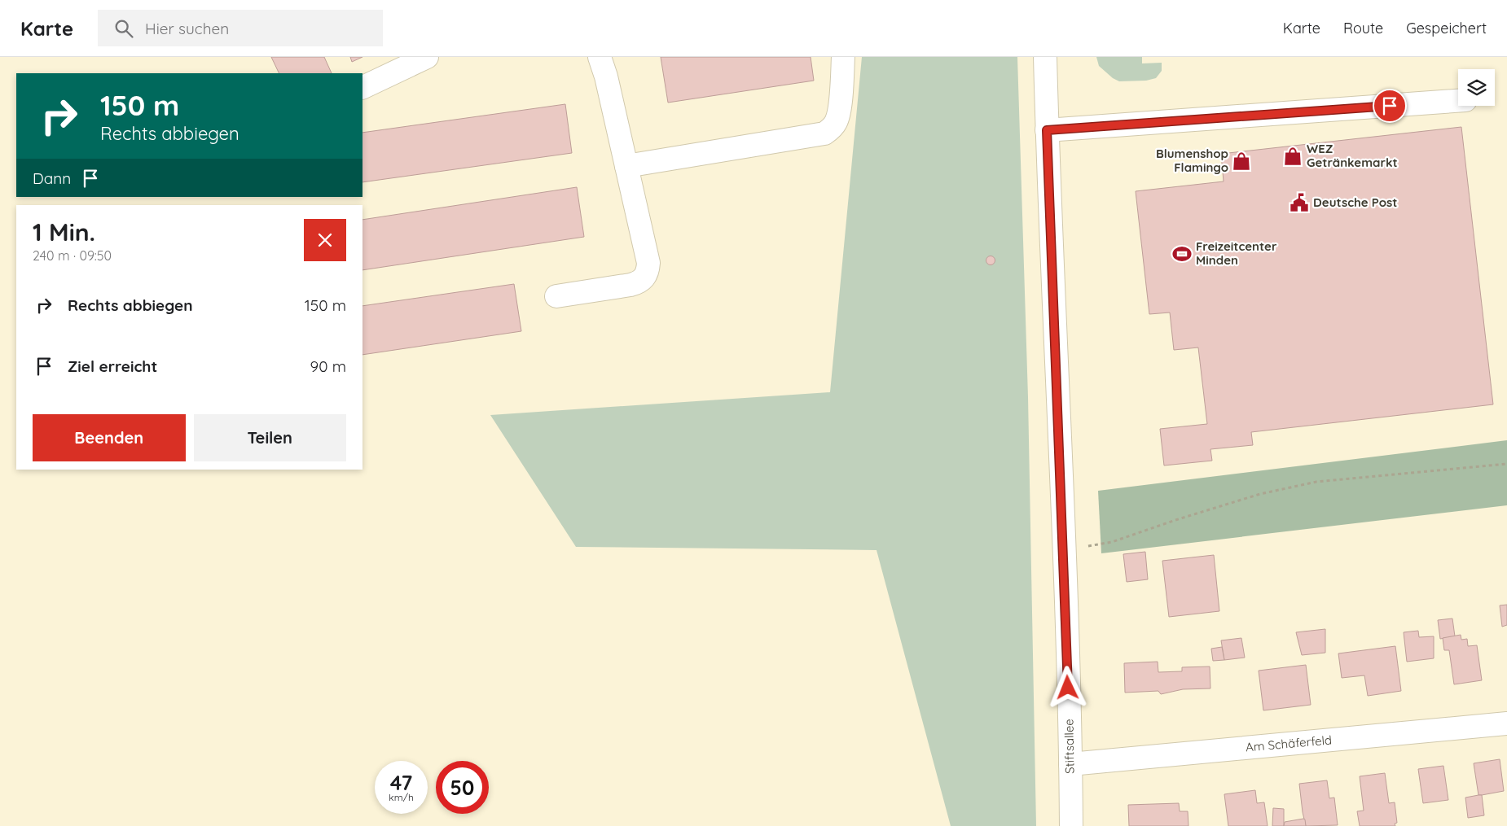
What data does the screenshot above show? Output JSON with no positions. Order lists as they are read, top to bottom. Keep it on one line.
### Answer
{"streets":{"main road":["Am Schäferfeld","Stiftsallee"]},"crossings":[["Am Schäferfeld","Stiftsallee"]],"places":{"shop":["WEZ Getränkemarkt","Blumenshop Flamingo"],"public building":["Deutsche Post"],"sports":["Freizeitcenter Minden"]},"page":{"header":"Karte","search":"Hier suchen","nav":["Karte","Route","Gespeichert"],"turn":["150 m","Rechts abbiegen"],"then":"Dann","heading":["1 Min.","240 m · 09:50"],"list":[{"name":"Rechts abbiegen","value":"150 m"},{"name":"Ziel erreicht","value":"90 m"}],"buttons":["Beenden","Teilen"],"speed":"47 km/h","limit":"50"}}
